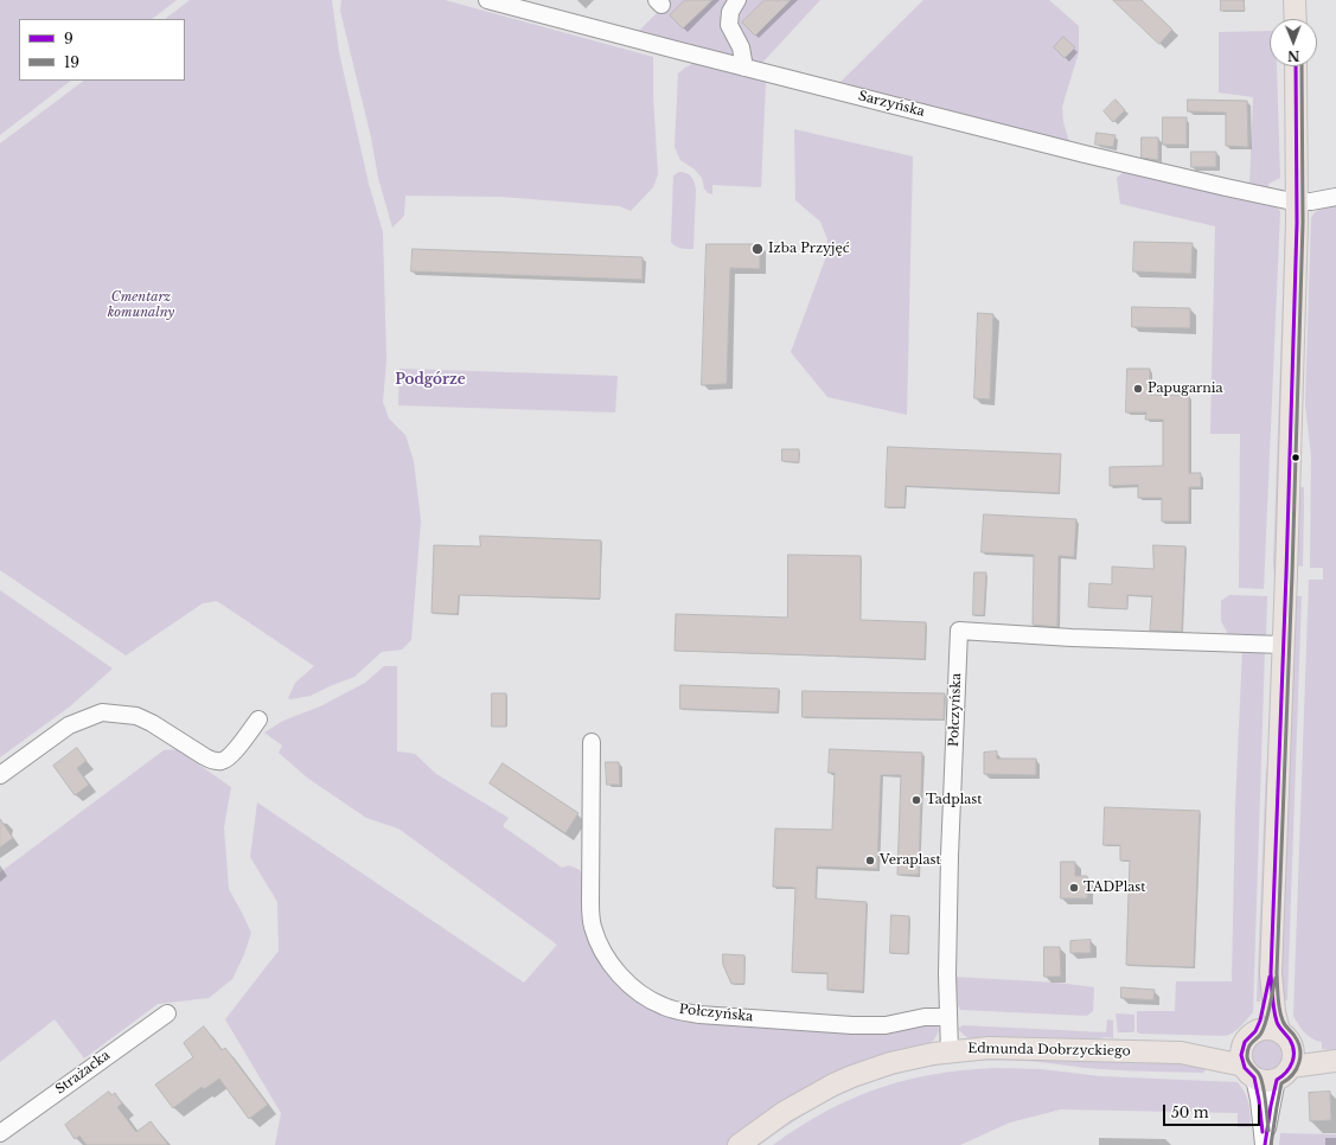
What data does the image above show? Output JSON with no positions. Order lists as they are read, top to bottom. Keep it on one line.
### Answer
{"streets":{"main road":["Edmunda Dobrzyckiego"],"street":["Sarzyńska","Połczyńska","Strażacka"]},"crossings":[["Połczyńska","Edmunda Dobrzyckiego"]],"districts":["Podgórze"],"parks":["Cmentarz komunalny"],"places":["Izba Przyjęć","Papugarnia","Tadplast","Veraplast","TADPlast"],"lines":["transit line 9","transit line 19"],"legend":["9","19"],"scale_bar":"50 m","north":"bottom"}
